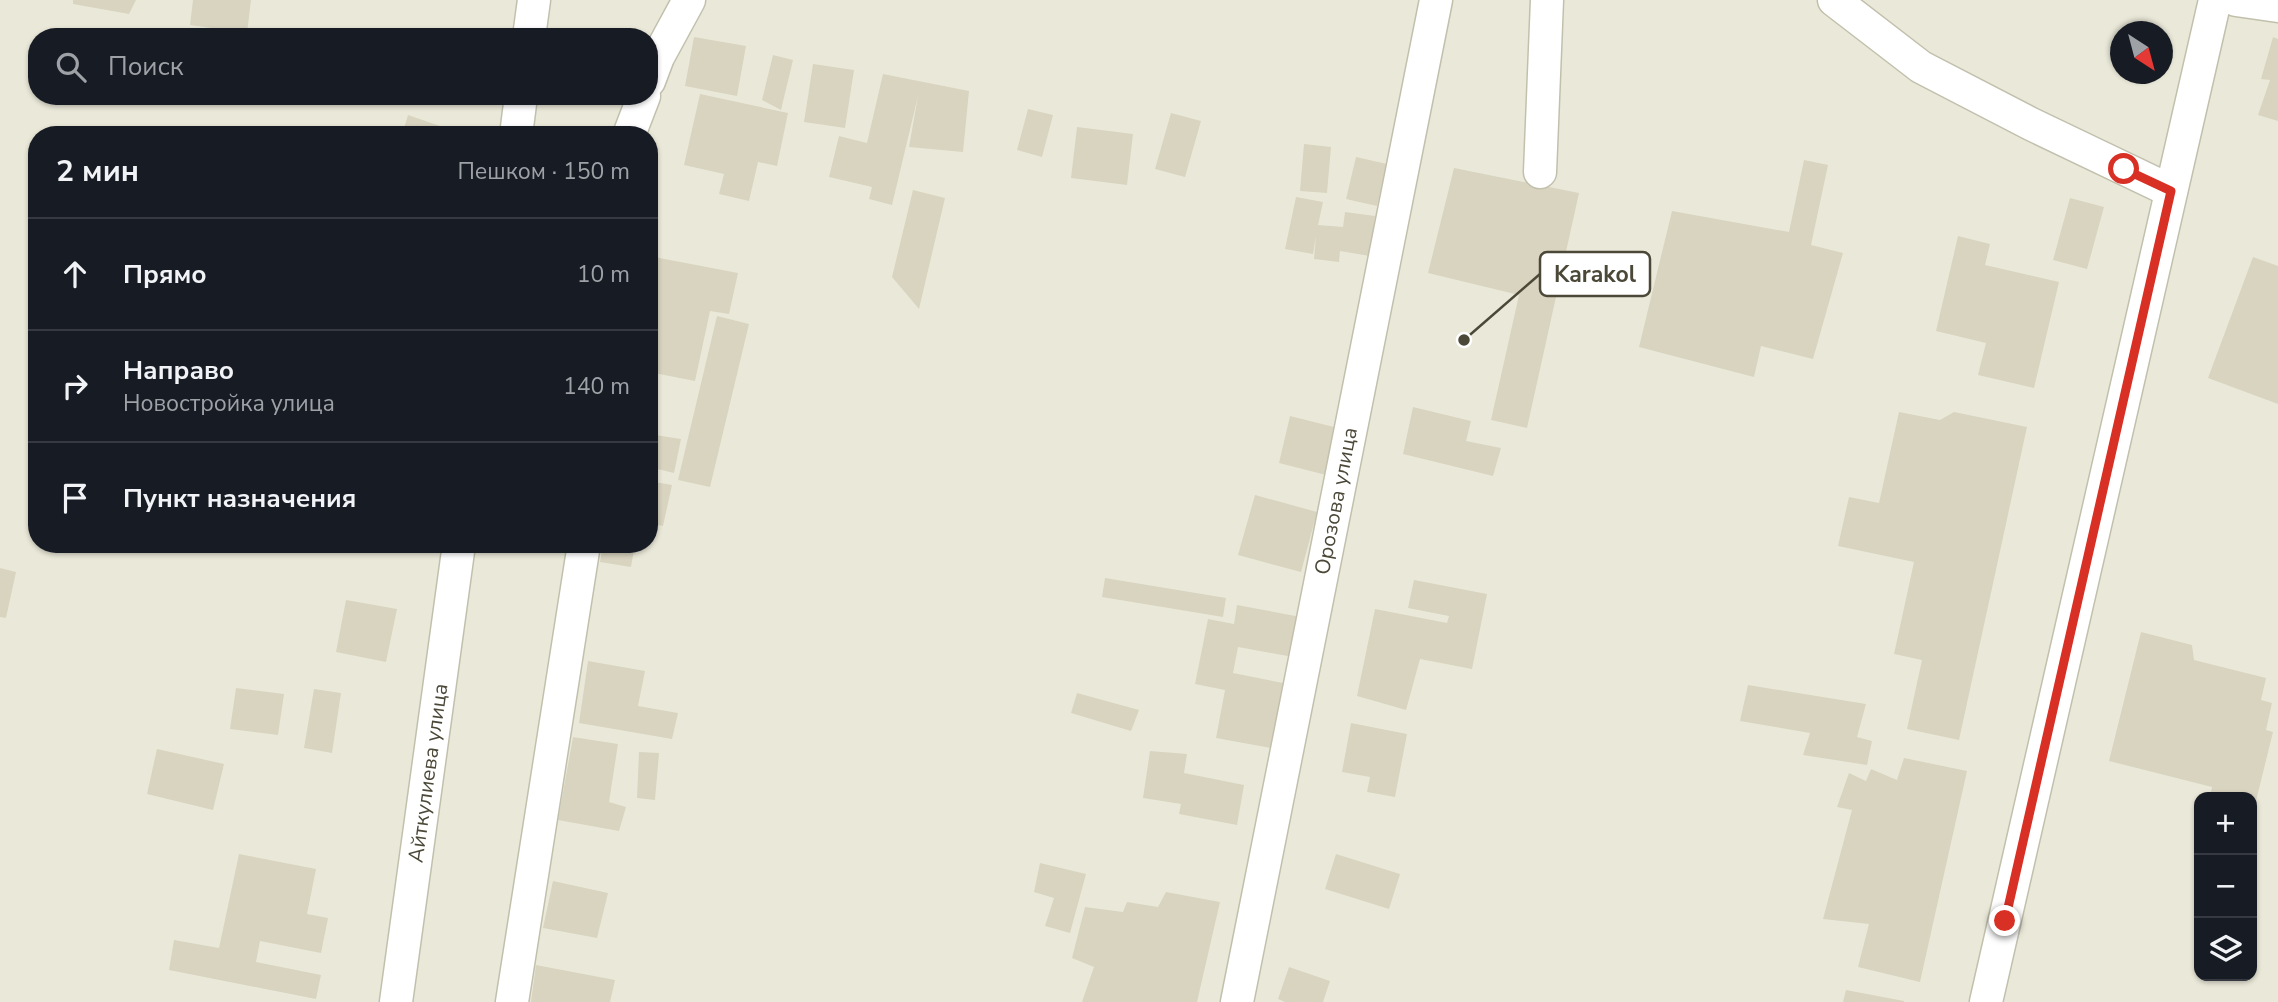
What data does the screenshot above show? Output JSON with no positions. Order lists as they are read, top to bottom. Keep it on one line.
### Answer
{"streets":{"street":["Орозова улица","Айткулиева улица"]},"places":["Karakol"],"north":"bottom right","page":{"search":"Поиск","heading":["2 мин","Пешком · 150 m"],"list":[["Прямо","10 m"],["Направо","Новостройка улица","140 m"],"Пункт назначения"],"map_buttons":["+","−"]}}
